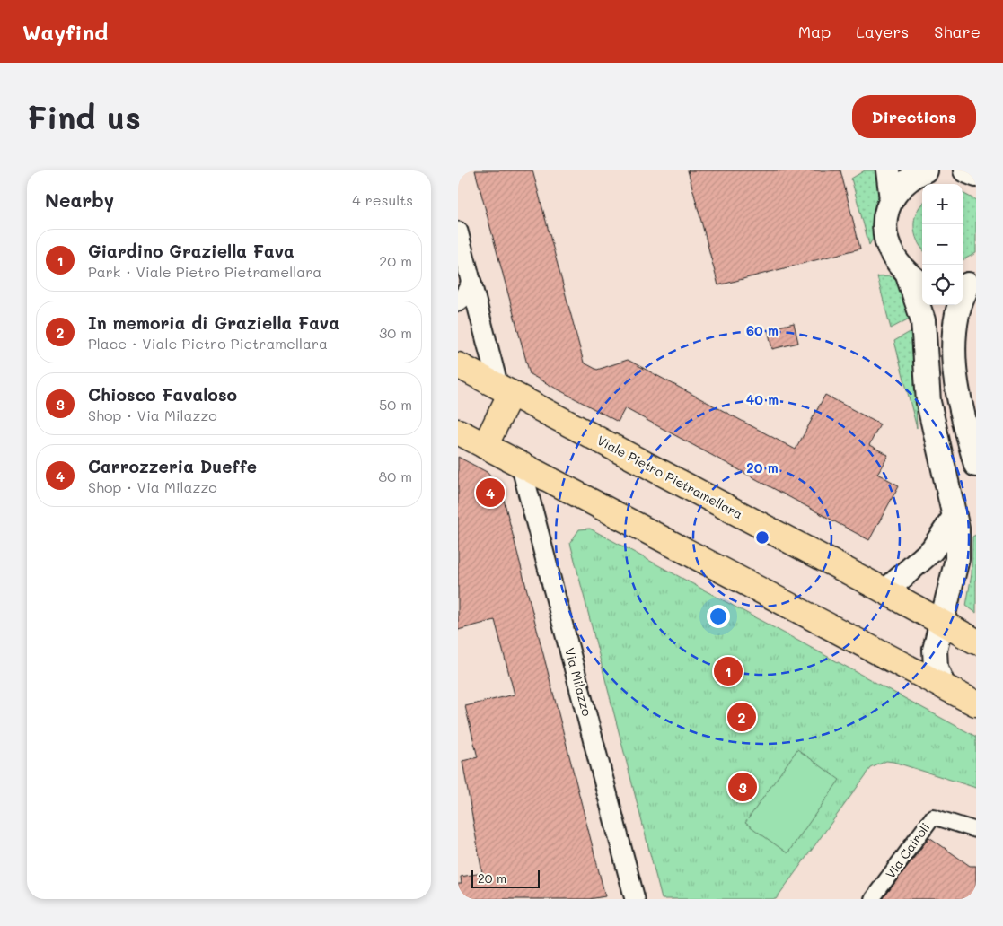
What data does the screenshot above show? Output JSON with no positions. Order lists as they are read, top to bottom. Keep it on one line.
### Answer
{"streets":{"main road":["Viale Pietro Pietramellara"],"street":["Via Milazzo","Via Cairoli"]},"scale_bar":"20 m","page":{"header":"Wayfind","nav":["Map","Layers","Share"],"buttons":"Directions","title":"Find us","heading":["Nearby","4 results"],"map_buttons":["+","−"],"list":[{"mark":"1","name":"Giardino Graziella Fava","note":"Park · Viale Pietro Pietramellara","value":"20 m"},{"mark":"2","name":"In memoria di Graziella Fava","note":"Place · Viale Pietro Pietramellara","value":"30 m"},{"mark":"3","name":"Chiosco Favaloso","note":"Shop · Via Milazzo","value":"50 m"},{"mark":"4","name":"Carrozzeria Dueffe","note":"Shop · Via Milazzo","value":"80 m"}],"pins":["4","1","2","3"],"scale":"20 m"},"rings":["60 m","40 m","20 m"]}
